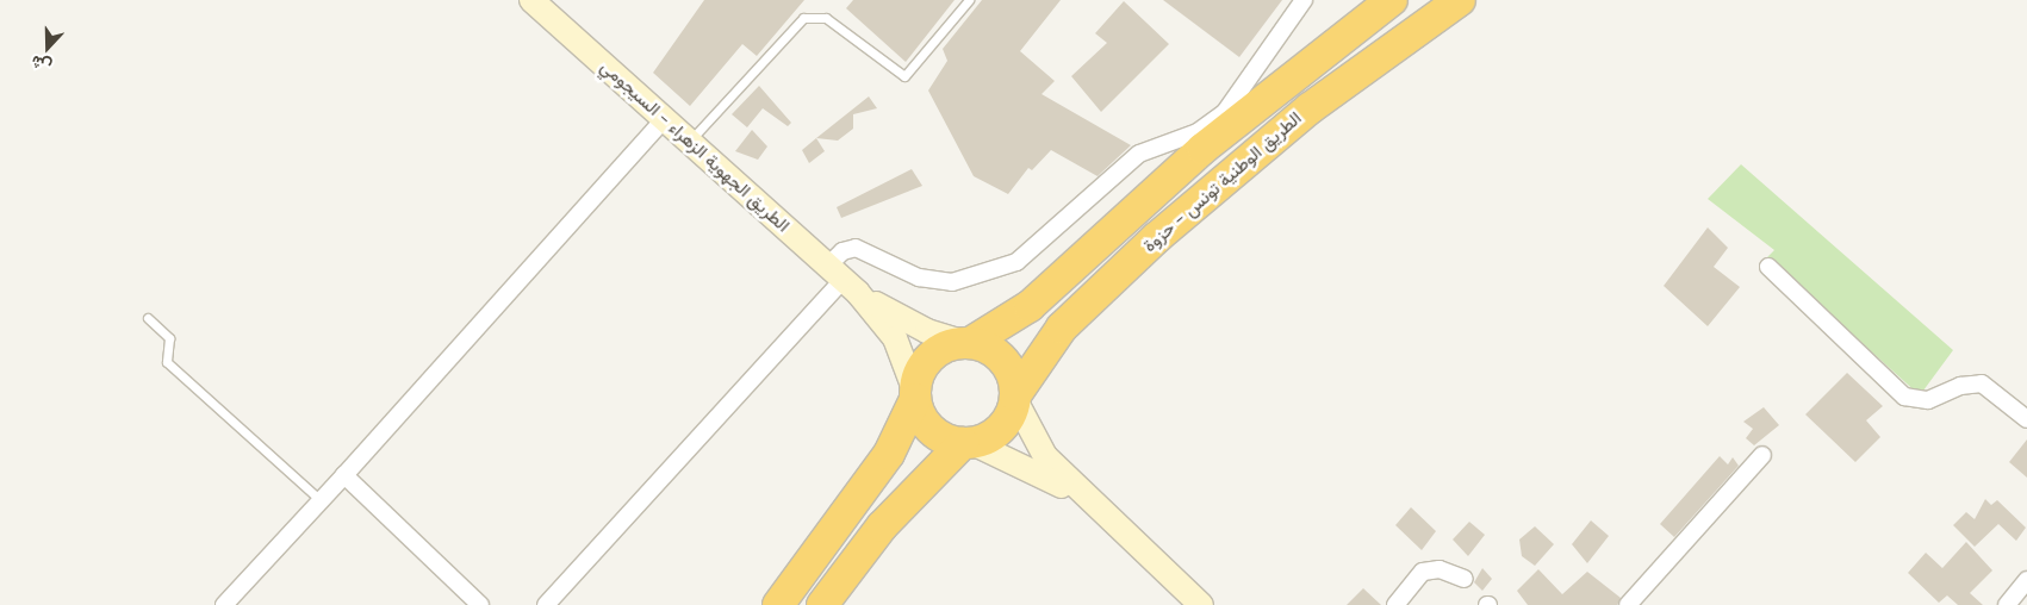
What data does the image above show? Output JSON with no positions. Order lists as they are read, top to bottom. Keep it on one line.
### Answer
{"streets":{"highway":["الطريق الوطنية تونس - حزوة"],"main road":["الطريق الجهوية الزهراء - السيجومي"]},"crossings":[["الطريق الجهوية الزهراء - السيجومي","الطريق الوطنية تونس - حزوة"]],"north":"bottom"}
